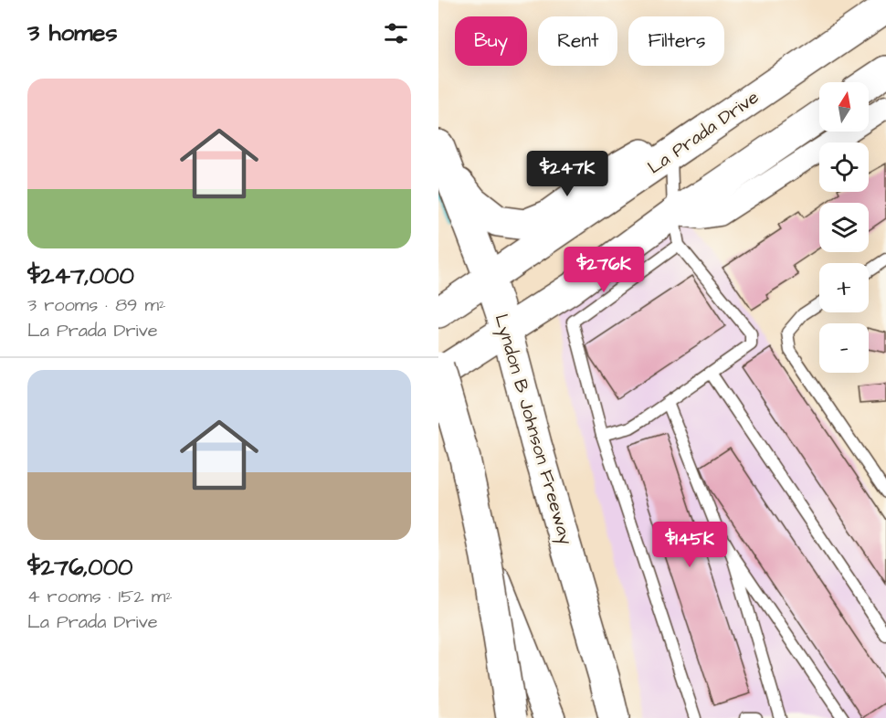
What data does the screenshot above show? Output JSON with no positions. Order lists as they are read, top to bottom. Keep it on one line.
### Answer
{"streets":{"main road":["La Prada Drive","Lyndon B Johnson Freeway"]},"crossings":[["La Prada Drive","Lyndon B Johnson Freeway"]],"north":"top","page":{"heading":"3 homes","chip":["Buy","Rent","Filters"],"list":[{"name":"$247,000","note":"3 rooms · 89 m² · La Prada Drive"},{"name":"$276,000","note":"4 rooms · 152 m² · La Prada Drive"}],"map_buttons":["+","−"],"price":["$247K","$276K","$145K"]}}
